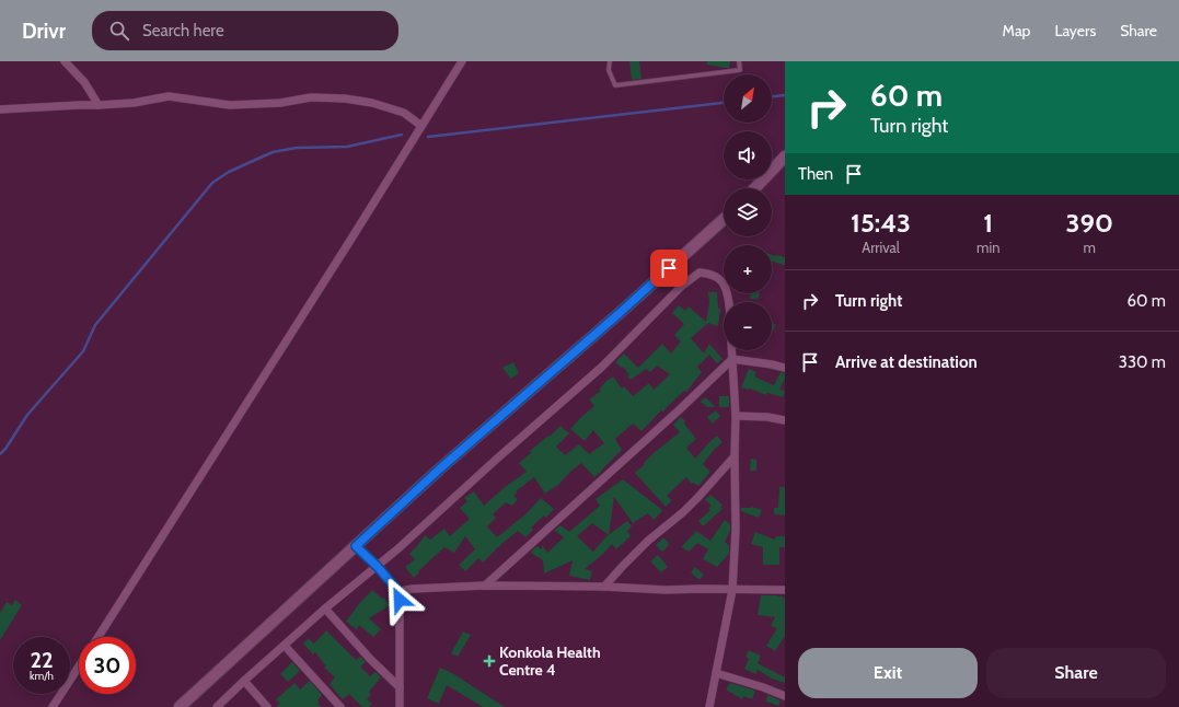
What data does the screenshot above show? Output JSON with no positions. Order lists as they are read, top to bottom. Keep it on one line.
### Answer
{"places":{"health":["Konkola Health Centre 4"]},"north":"top right","page":{"header":"Drivr","search":"Search here","nav":["Map","Layers","Share"],"turn":["60 m","Turn right"],"map_buttons":["+","−"],"then":"Then","eta":["15:43","Arrival","1","min","390","m"],"list":[{"name":"Turn right","value":"60 m"},{"name":"Arrive at destination","value":"330 m"}],"speed":"22 km/h","limit":"30","buttons":["Exit","Share"]}}
